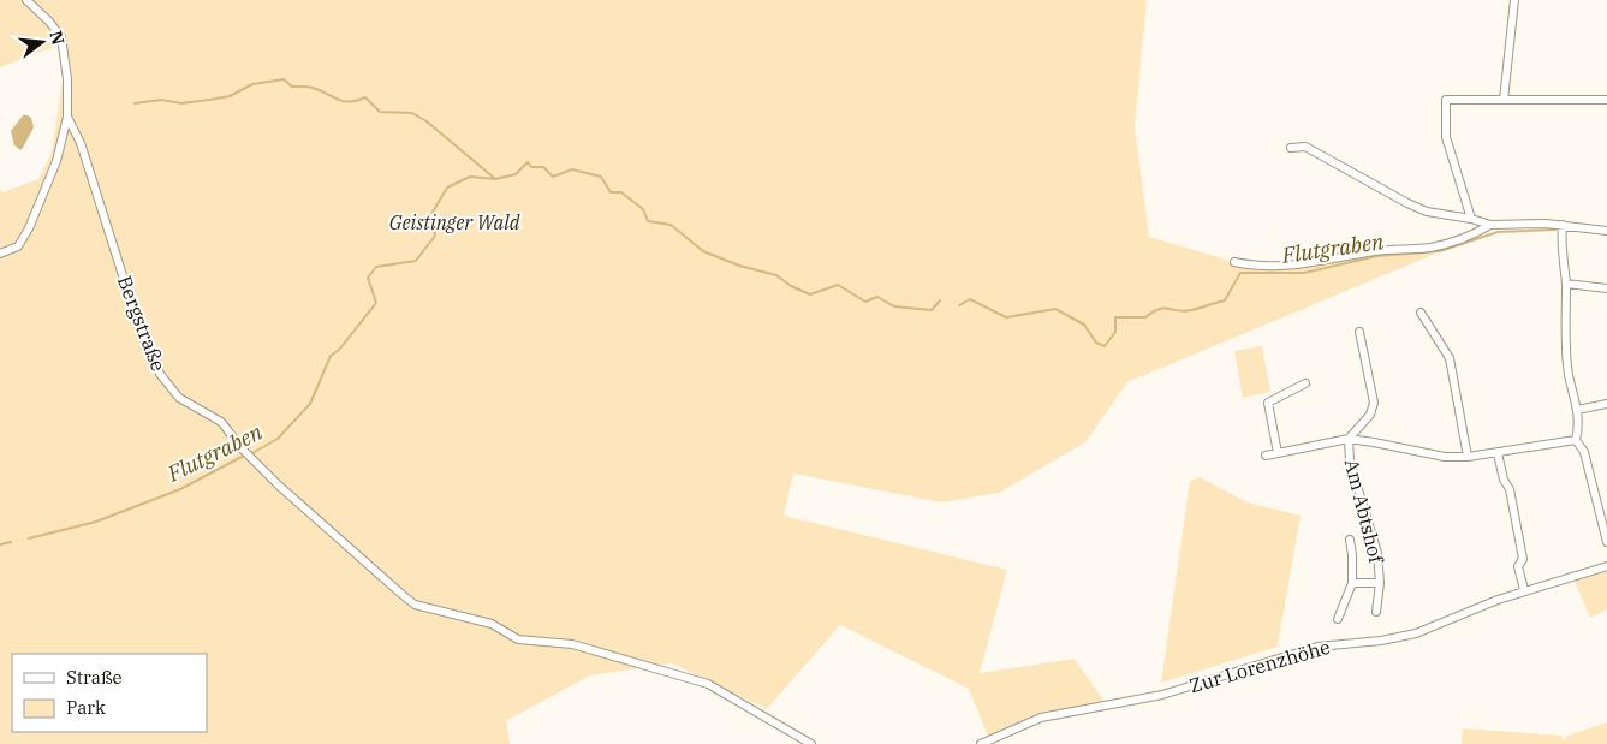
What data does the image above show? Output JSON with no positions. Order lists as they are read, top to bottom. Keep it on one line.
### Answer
{"streets":{"street":["Bergstraße","Am Abtshof","Zur Lorenzhöhe"]},"water":["Flutgraben"],"parks":["Geistinger Wald"],"legend":["Straße","Park"],"north":"right"}
